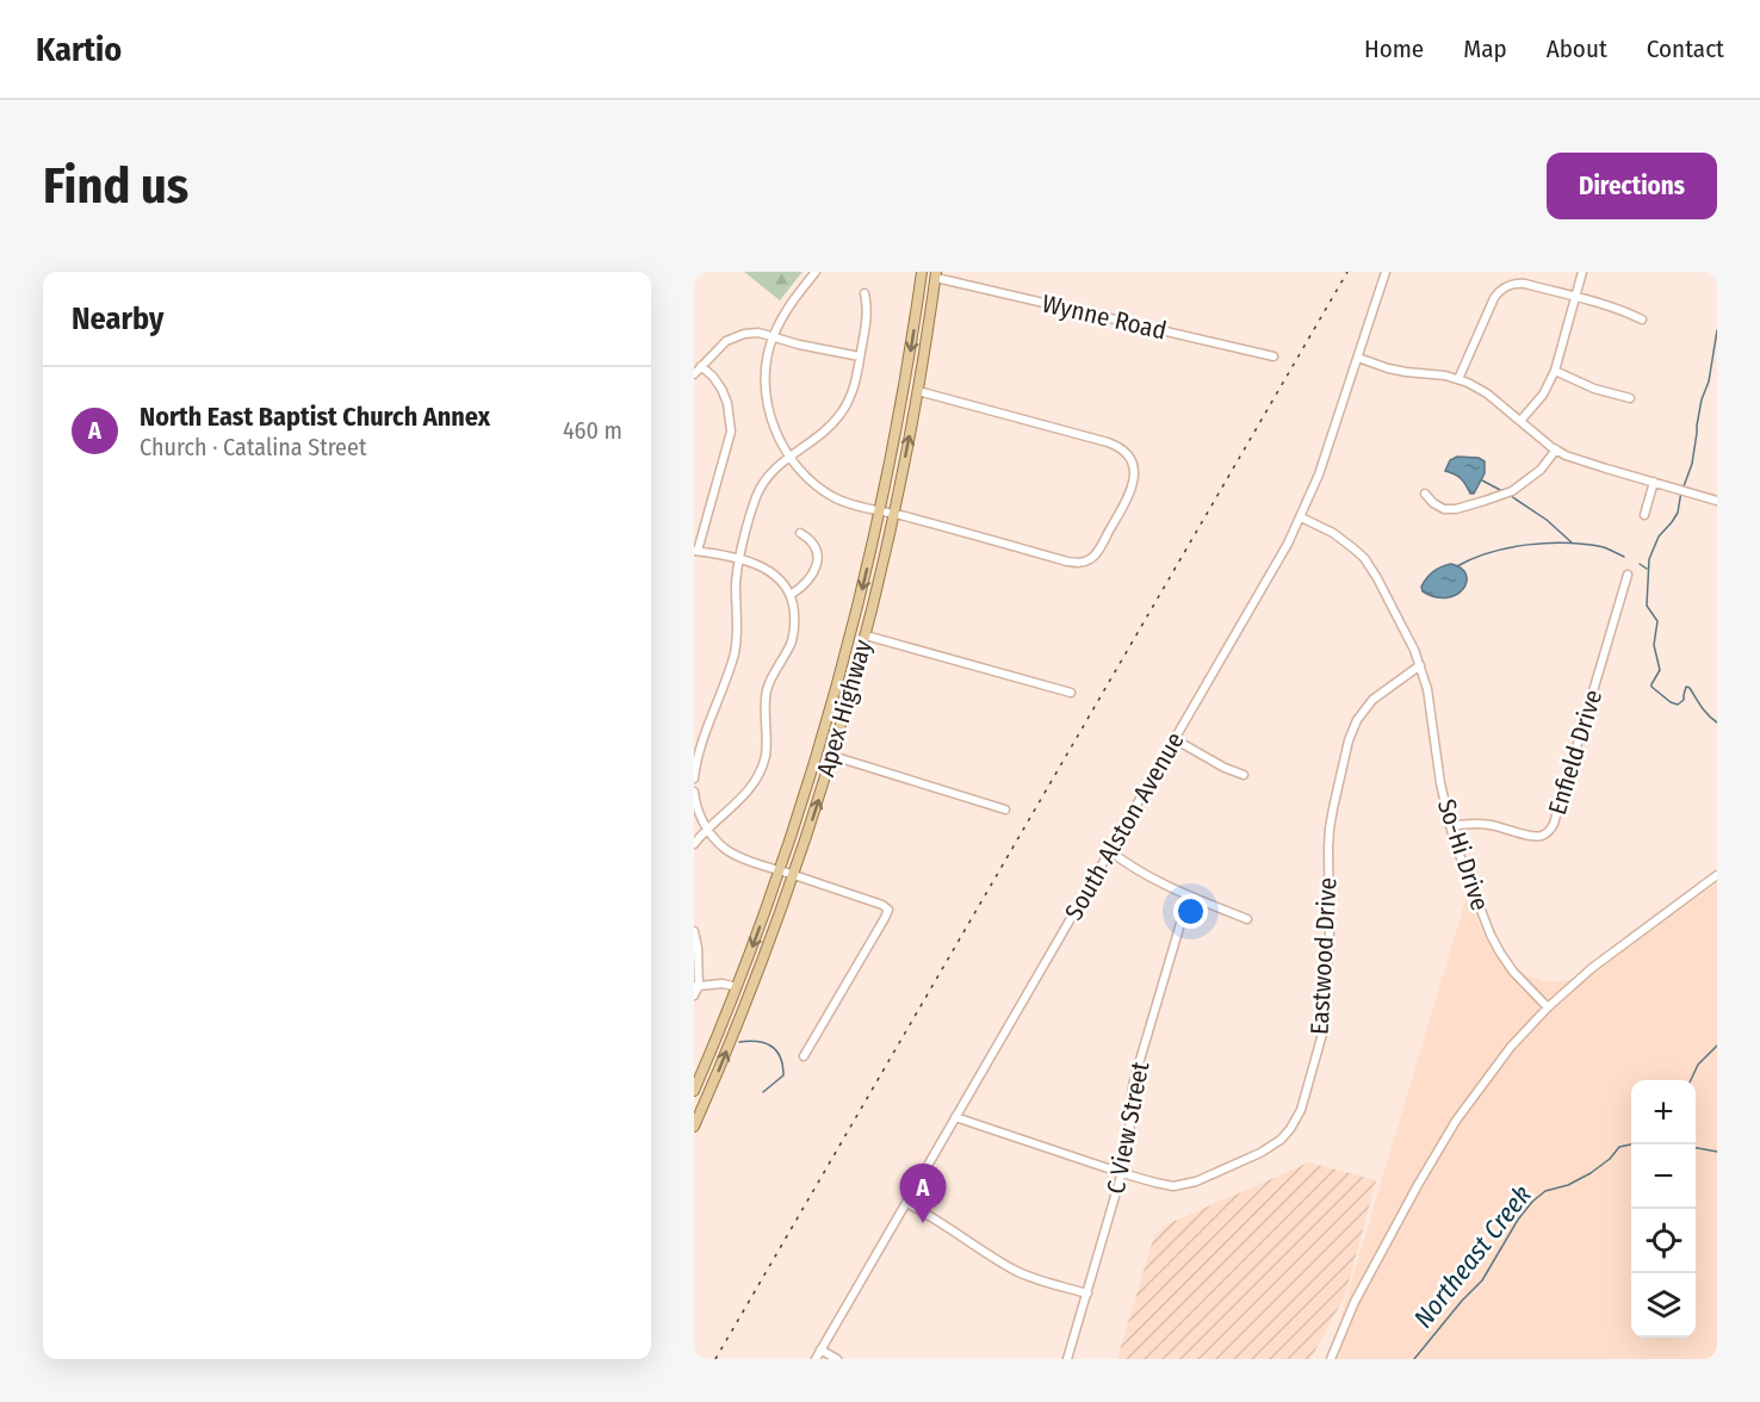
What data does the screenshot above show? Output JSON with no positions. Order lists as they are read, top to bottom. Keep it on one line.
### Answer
{"streets":{"main road":["Apex Highway"],"street":["Wynne Road","Enfield Drive","South Alston Avenue","So-Hi Drive","Eastwood Drive","C View Street"]},"crossings":[["Wynne Road","Apex Highway"],["Enfield Drive","So-Hi Drive"],["South Alston Avenue","So-Hi Drive"],["South Alston Avenue","Eastwood Drive"],["So-Hi Drive","Eastwood Drive"],["Eastwood Drive","C View Street"]],"water":["Northeast Creek"],"page":{"header":"Kartio","nav":["Home","Map","About","Contact"],"buttons":"Directions","title":"Find us","heading":"Nearby","list":[{"mark":"A","name":"North East Baptist Church Annex","note":"Church · Catalina Street","value":"460 m"}],"map_buttons":["+","−"],"pins":"A"}}
